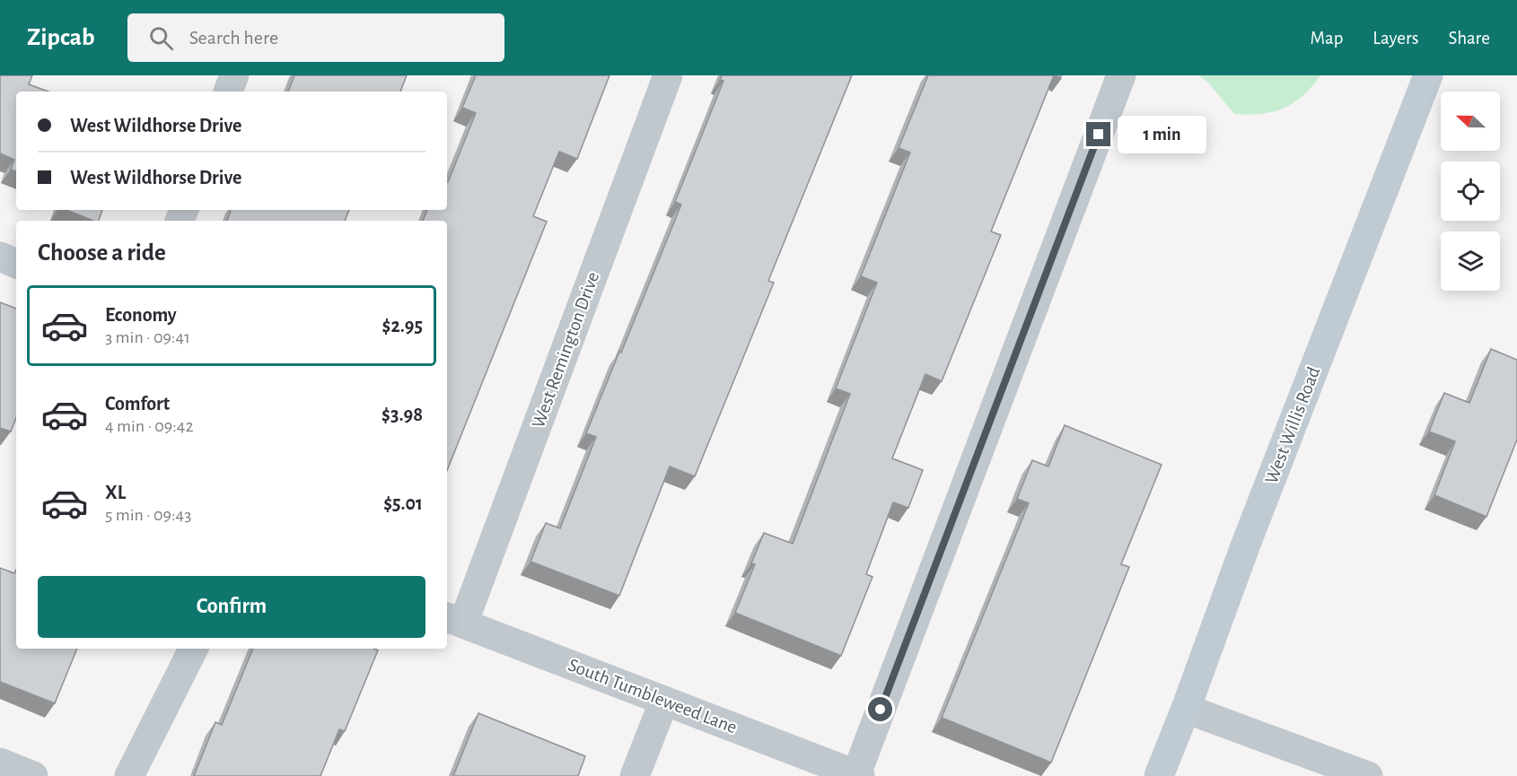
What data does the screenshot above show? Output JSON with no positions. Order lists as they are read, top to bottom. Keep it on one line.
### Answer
{"streets":{"street":["West Remington Drive","West Willis Road","South Tumbleweed Lane"]},"crossings":[["West Remington Drive","South Tumbleweed Lane"]],"north":"left","page":{"header":"Zipcab","search":"Search here","nav":["Map","Layers","Share"],"banner":["West Wildhorse Drive","West Wildhorse Drive"],"bubble":"1 min","heading":"Choose a ride","list":[{"name":"Economy","note":"3 min · 09:41","value":"$2.95"},{"name":"Comfort","note":"4 min · 09:42","value":"$3.98"},{"name":"XL","note":"5 min · 09:43","value":"$5.01"}],"buttons":"Confirm"}}
